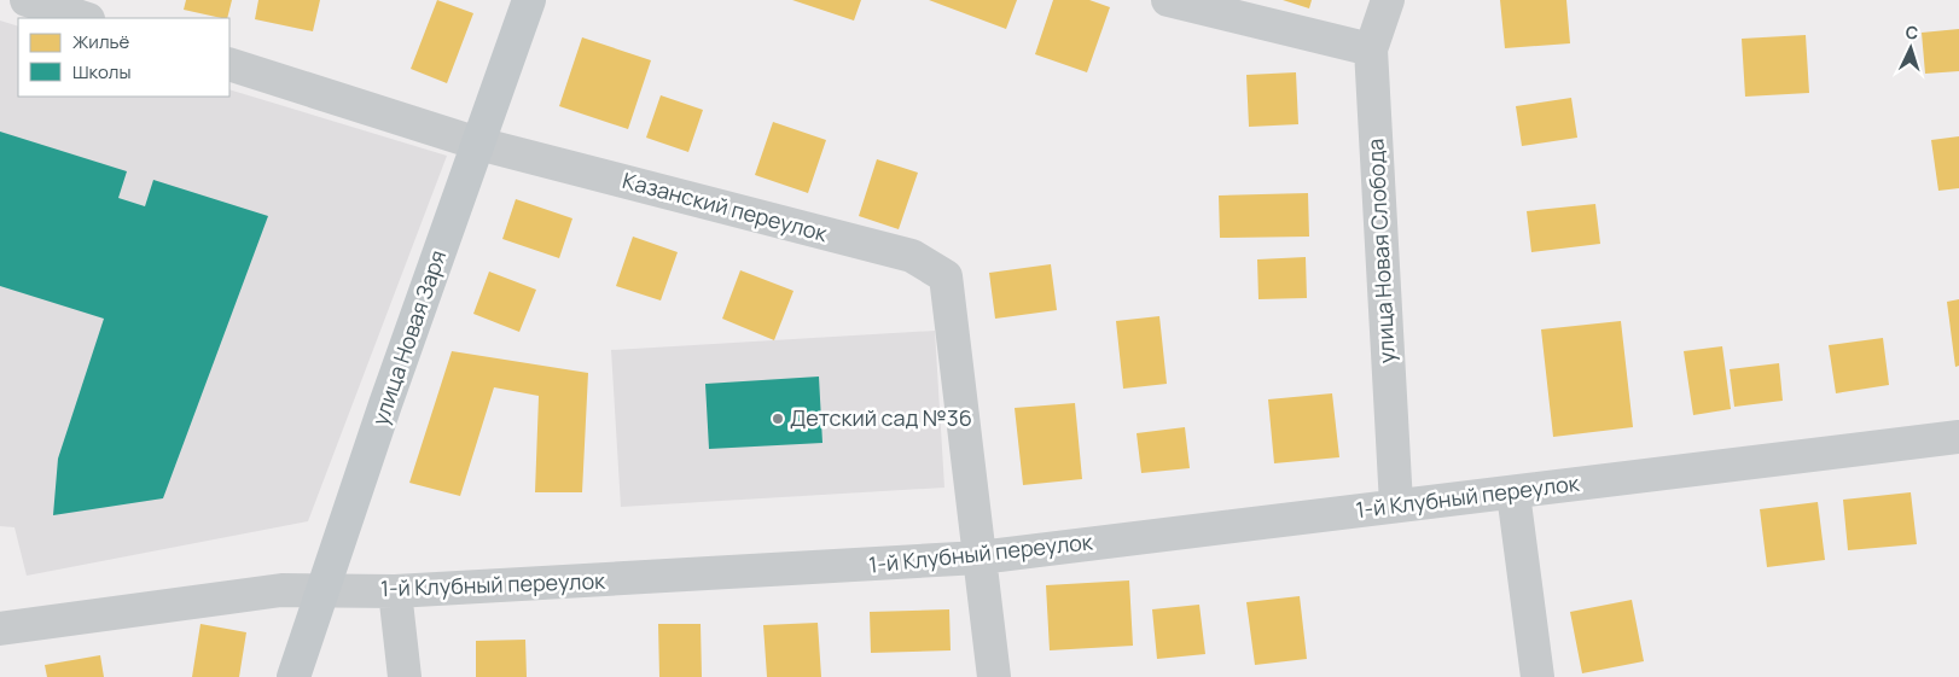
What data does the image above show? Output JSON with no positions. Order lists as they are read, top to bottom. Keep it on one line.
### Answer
{"streets":{"main road":["улица Новая Заря"],"street":["Казанский переулок","улица Новая Слобода","1-й Клубный переулок"]},"crossings":[["Казанский переулок","улица Новая Заря"],["Казанский переулок","1-й Клубный переулок"],["улица Новая Слобода","1-й Клубный переулок"],["улица Новая Заря","1-й Клубный переулок"]],"places":["Детский сад №36"],"legend":["Жильё","Школы"],"north":"top"}
